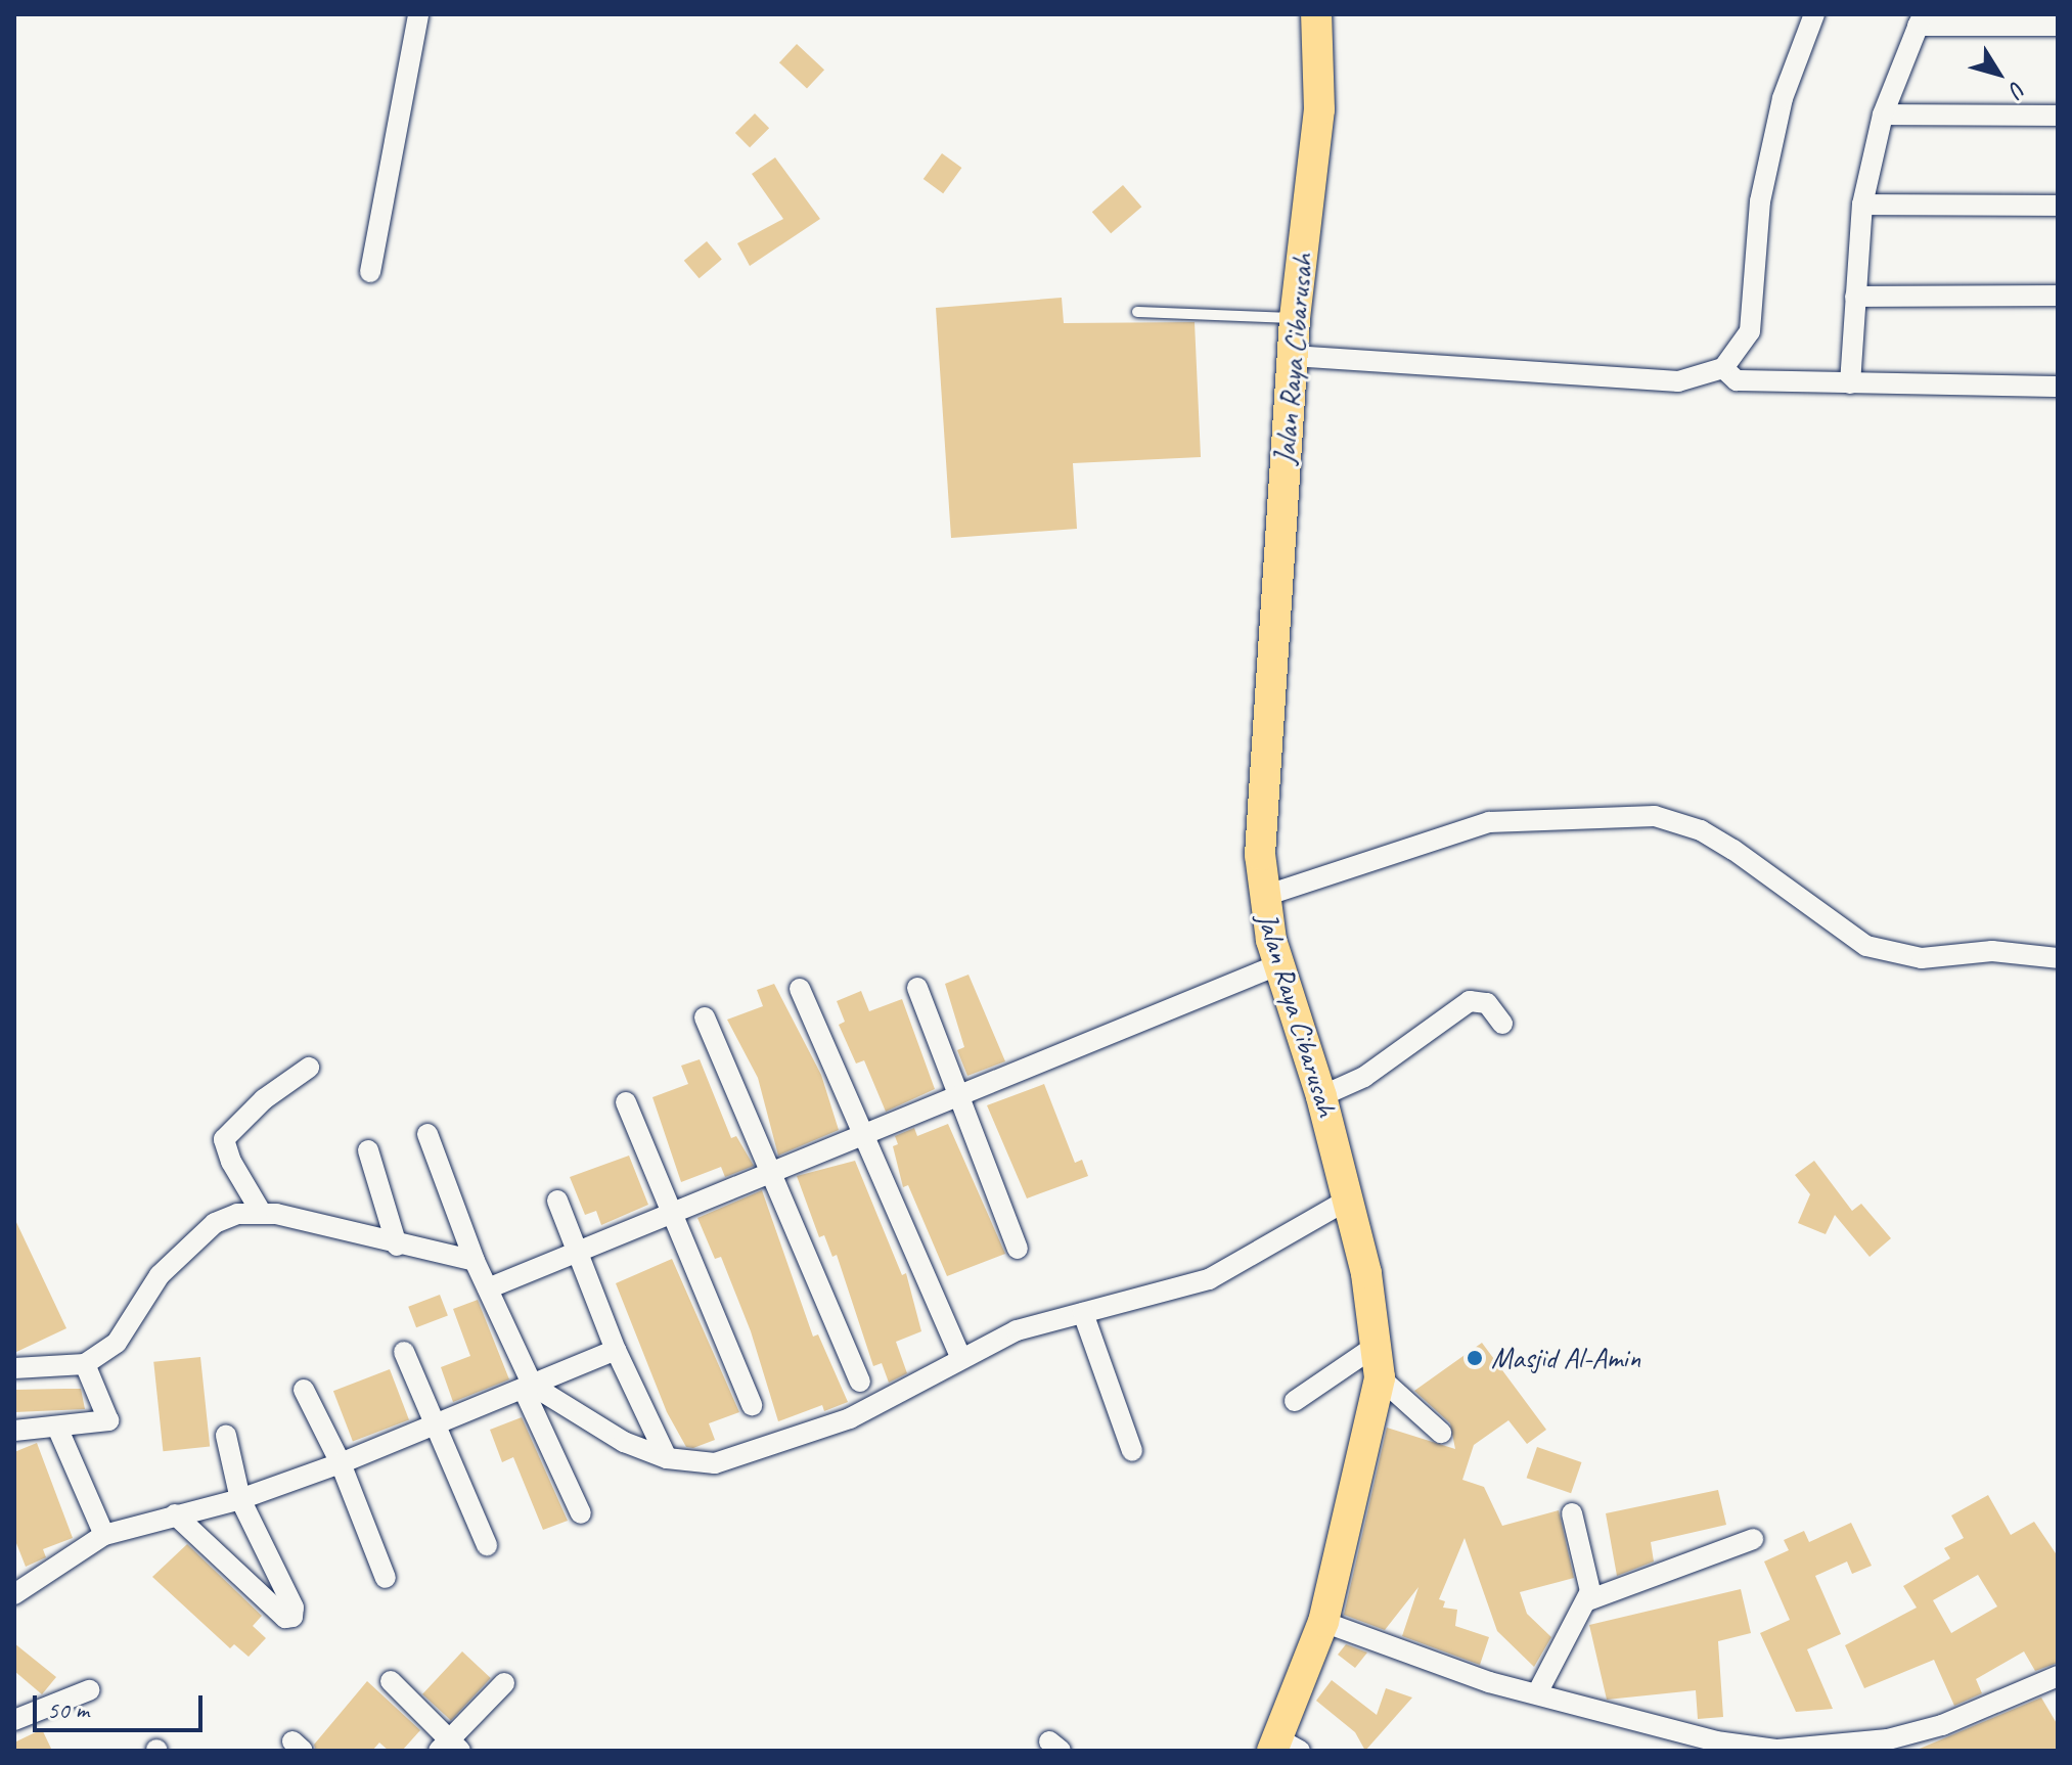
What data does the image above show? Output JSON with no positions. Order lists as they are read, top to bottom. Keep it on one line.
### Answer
{"streets":{"main road":["Jalan Raya Cibarusah"]},"places":["Masjid Al-Amin"],"scale_bar":"50 m","north":"bottom right"}
